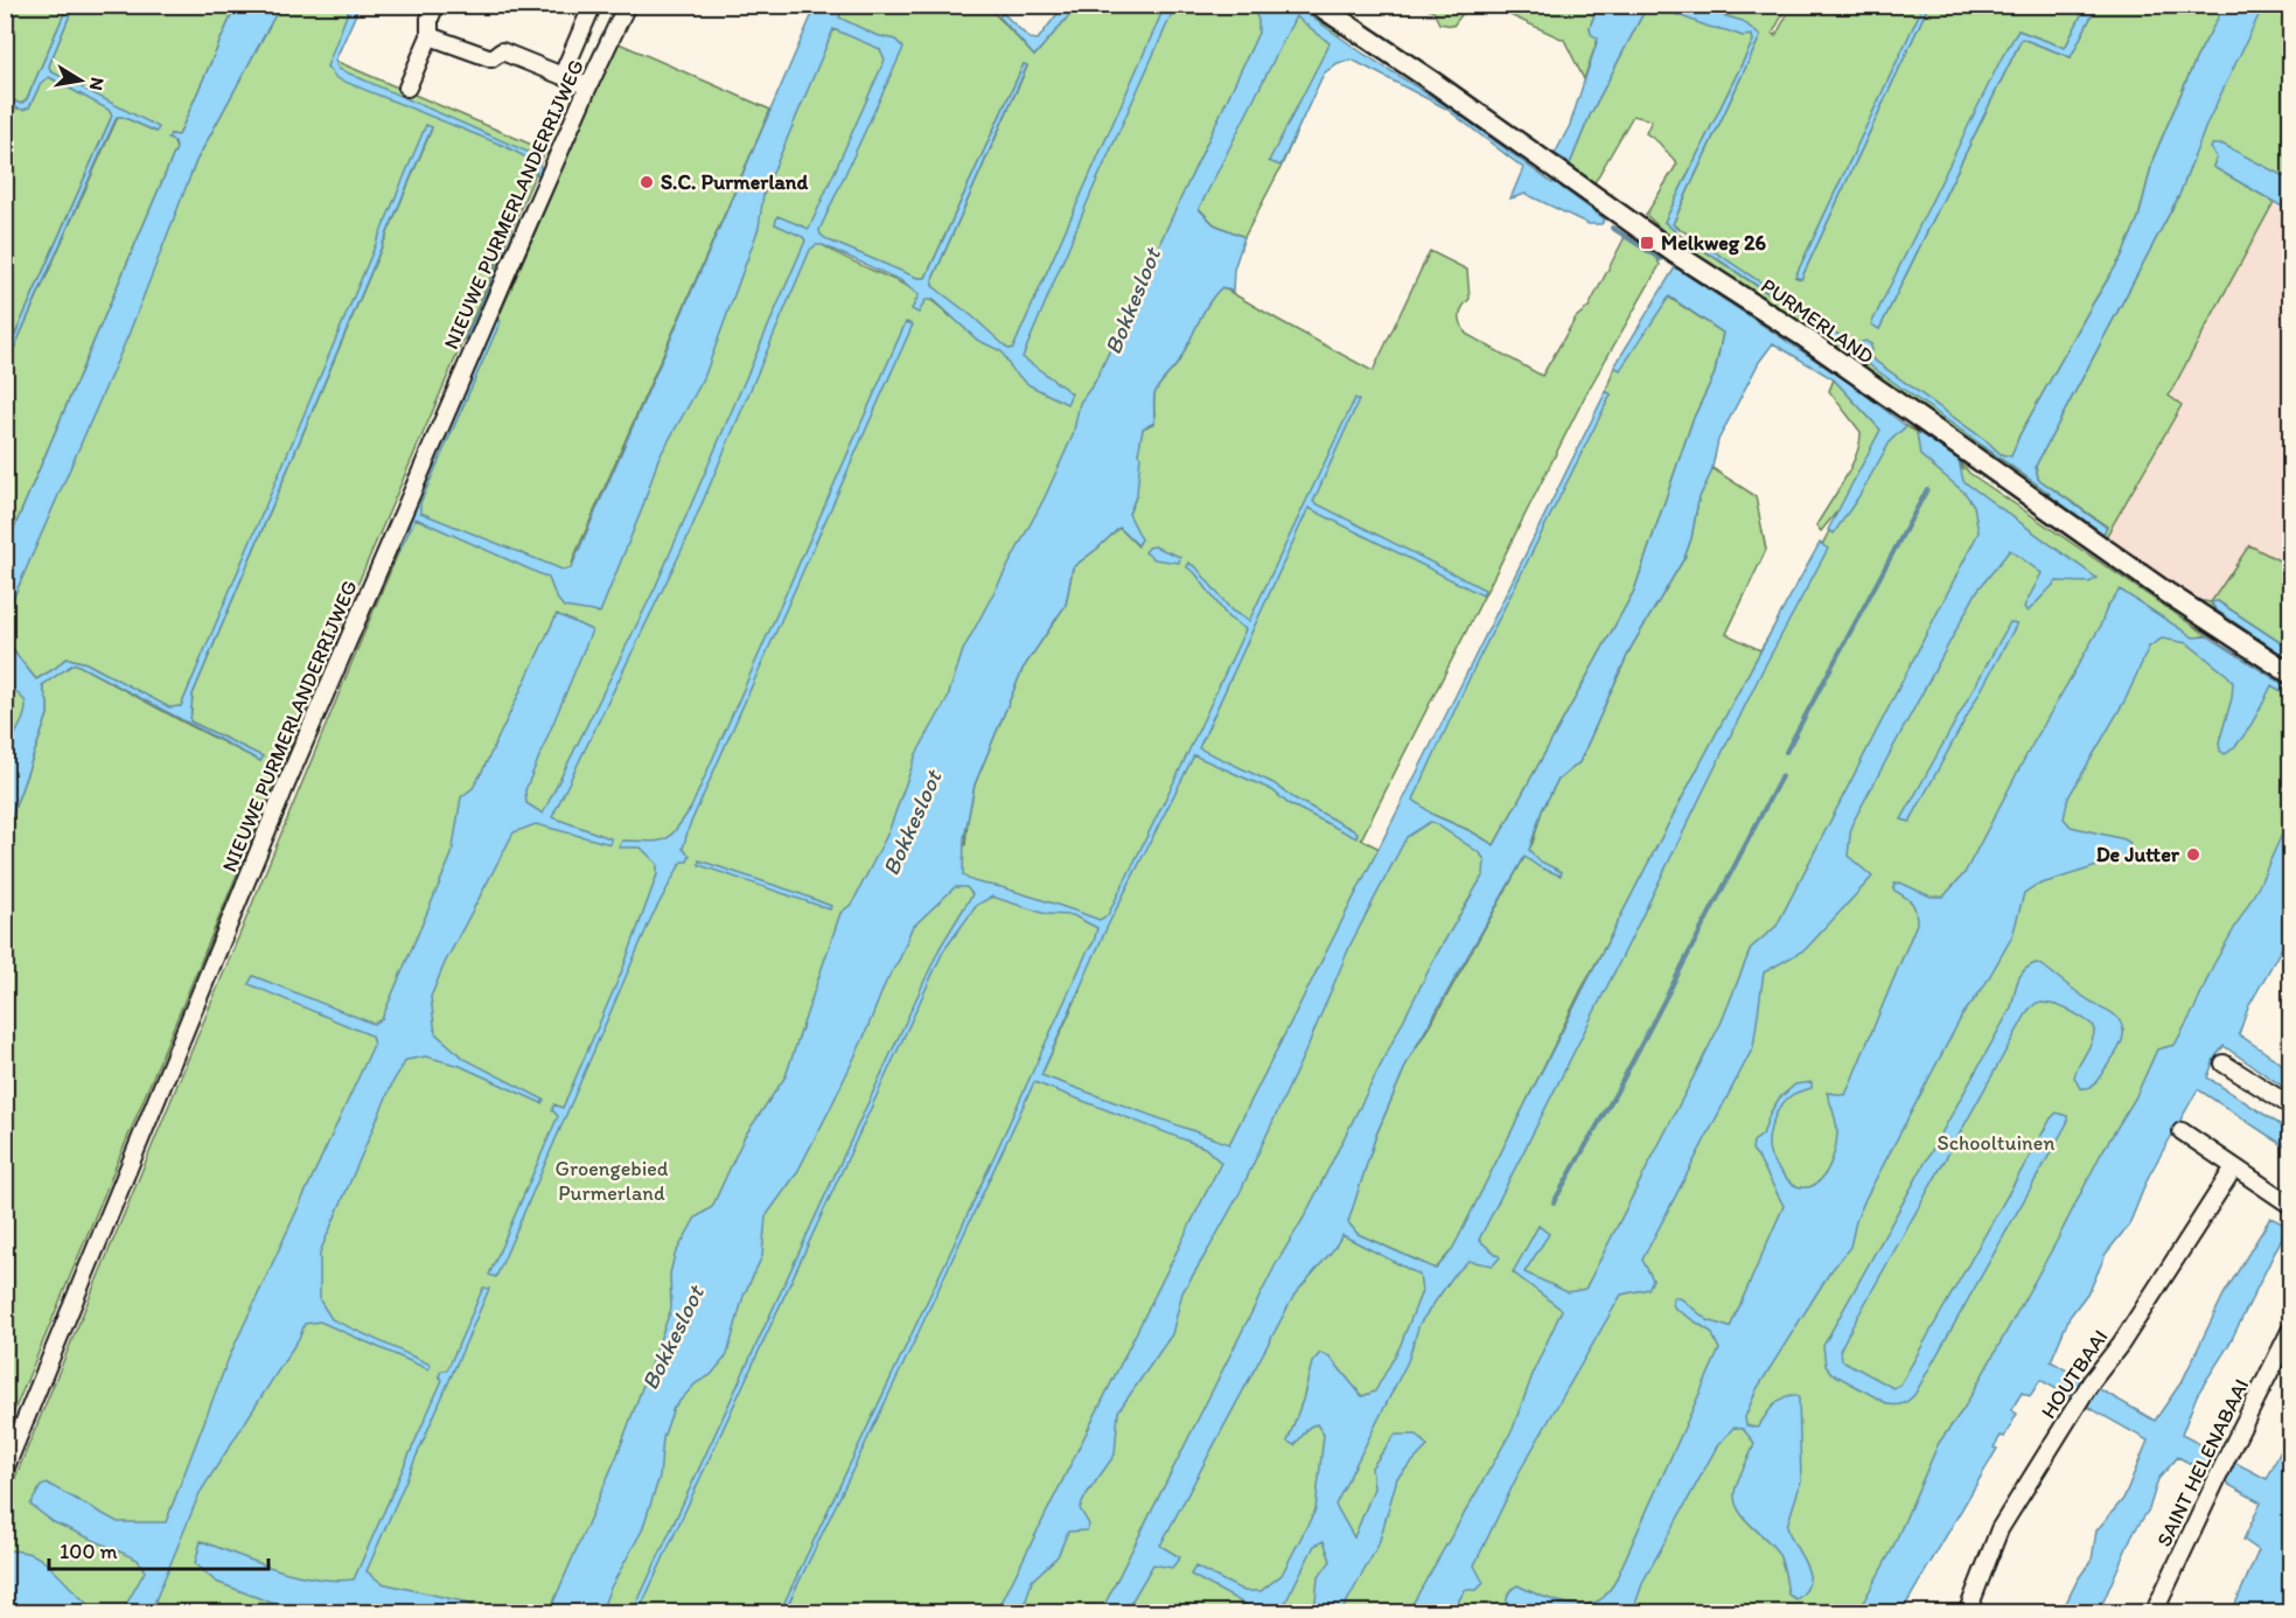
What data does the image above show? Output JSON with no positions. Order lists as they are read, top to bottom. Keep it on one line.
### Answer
{"streets":{"street":["NIEUWE PURMERLANDERRIJWEG","PURMERLAND","HOUTBAAI","SAINT HELENABAAI"]},"water":["Bokkesloot"],"parks":["Schooltuinen","Groengebied Purmerland"],"places":{"other":["S.C. Purmerland","De Jutter"],"transit":["Melkweg 26"]},"scale_bar":"100 m","north":"right"}
